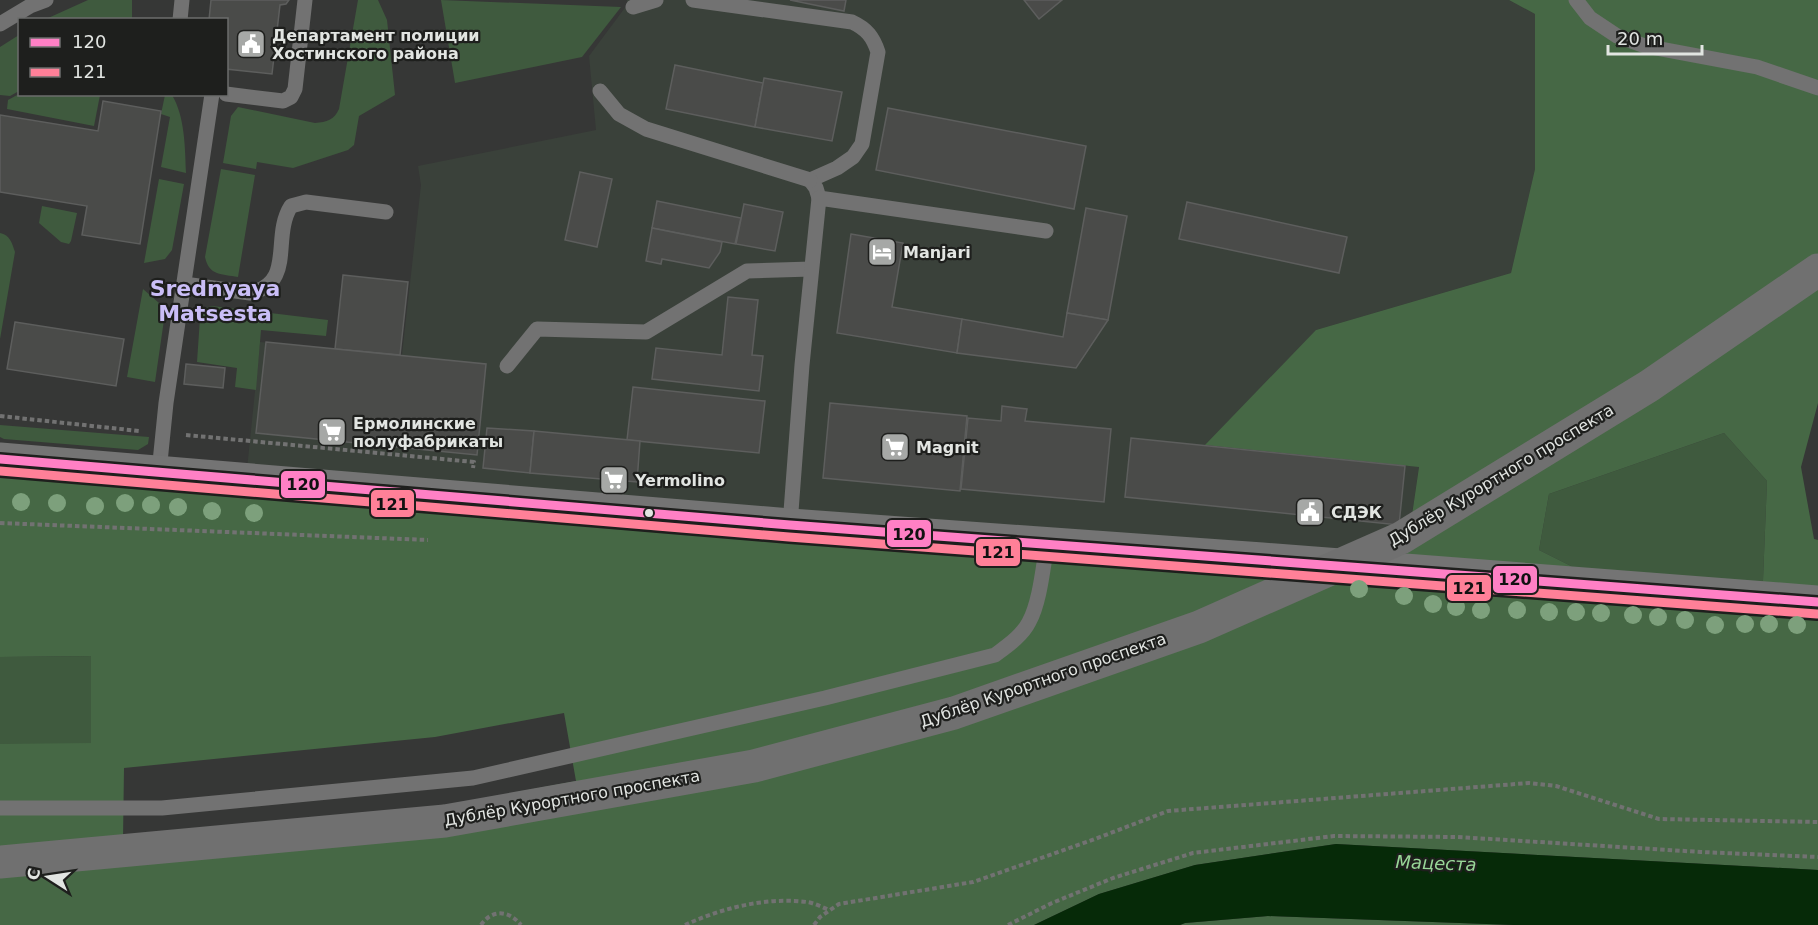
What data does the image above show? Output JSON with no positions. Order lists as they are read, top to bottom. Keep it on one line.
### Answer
{"streets":{"highway":["Дублёр Курортного проспекта"]},"districts":["Srednyaya Matsesta"],"water":["Мацеста"],"places":{"public building":["Департамент полиции Хостинского района","СДЭК"],"hotel":["Manjari"],"supermarket":["Ермолинские полуфабрикаты","Magnit","Yermolino"]},"lines":["transit line 120","transit line 121"],"legend":["120","121"],"scale_bar":"20 m","north":"left"}
